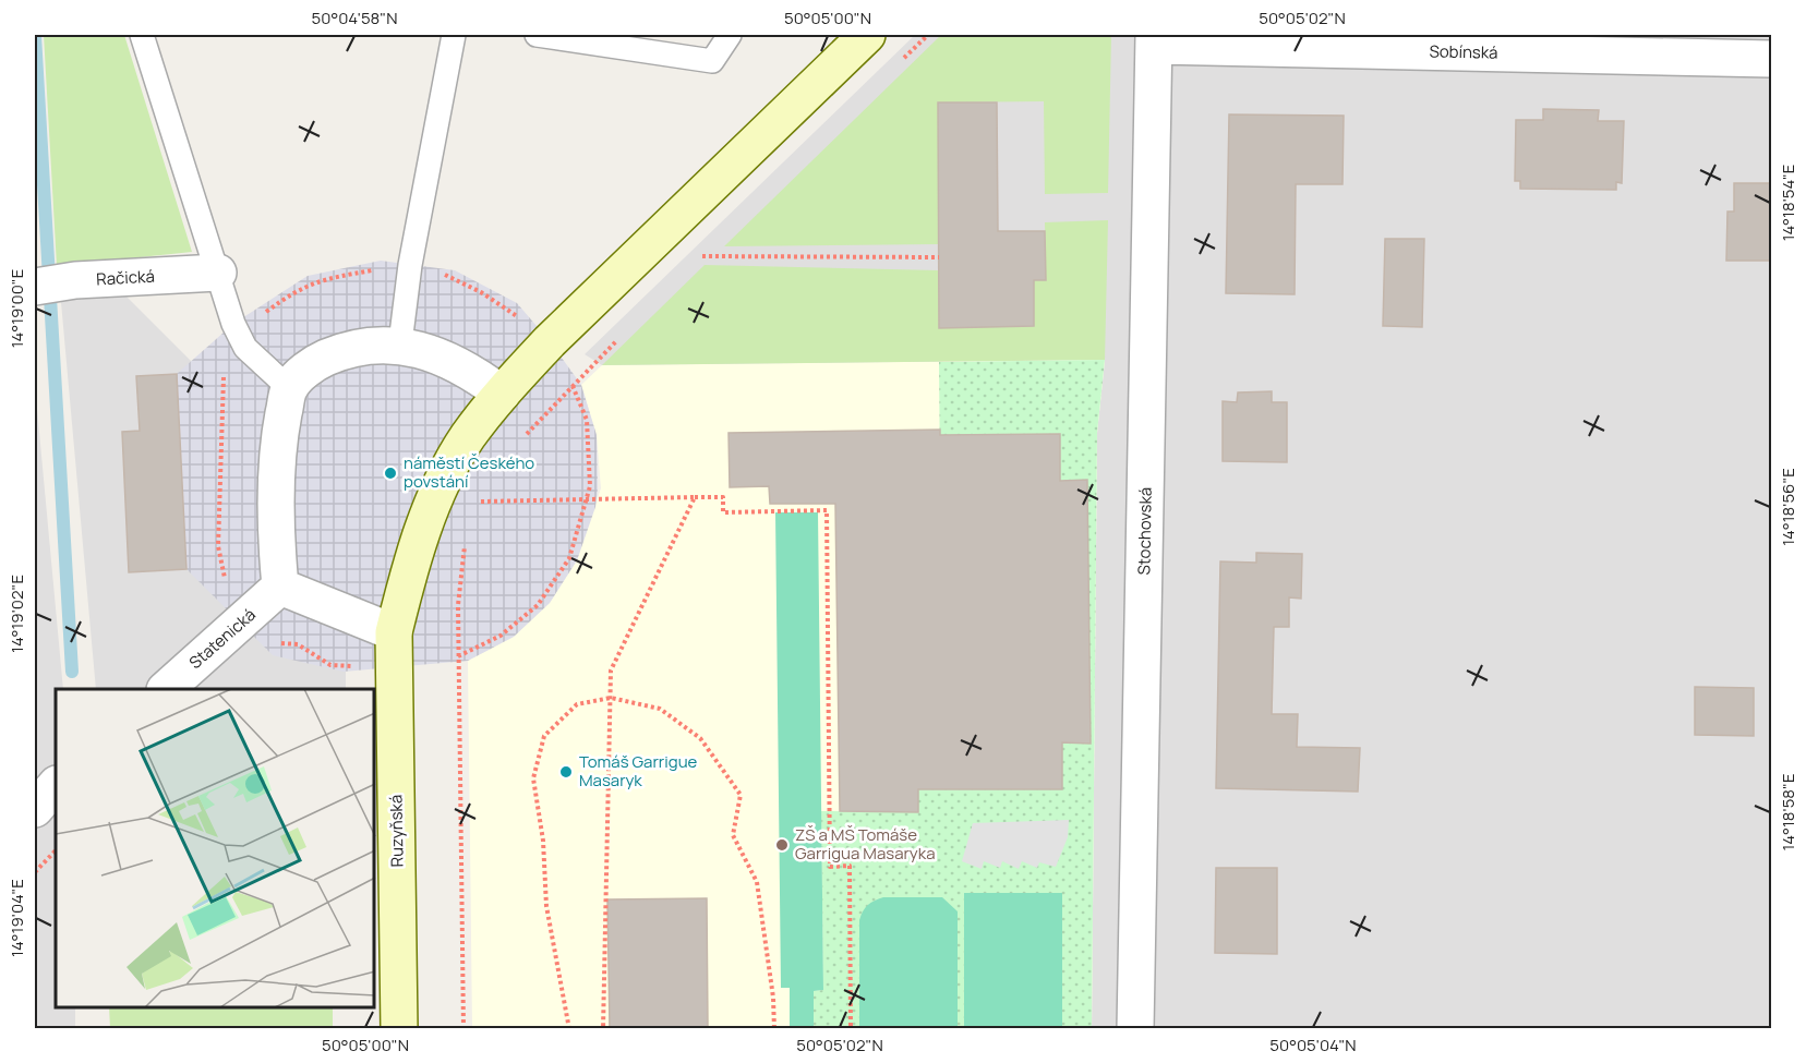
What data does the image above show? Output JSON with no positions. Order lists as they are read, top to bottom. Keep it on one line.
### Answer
{"streets":{"street":["Sobínská","Račická","Stochovská","Statenická","Ruzyňská"]},"crossings":[["Sobínská","Stochovská"]],"places":["náměstí Českého povstání","Tomáš Garrigue Masaryk","ZŠ a MŠ Tomáše Garrigua Masaryka"],"coordinates":["50°04'58\"N","50°05'00\"N","50°05'02\"N","14°18'54\"E","14°19'00\"E","14°18'56\"E","14°19'02\"E","14°18'58\"E","14°19'04\"E","50°05'04\"N"]}
